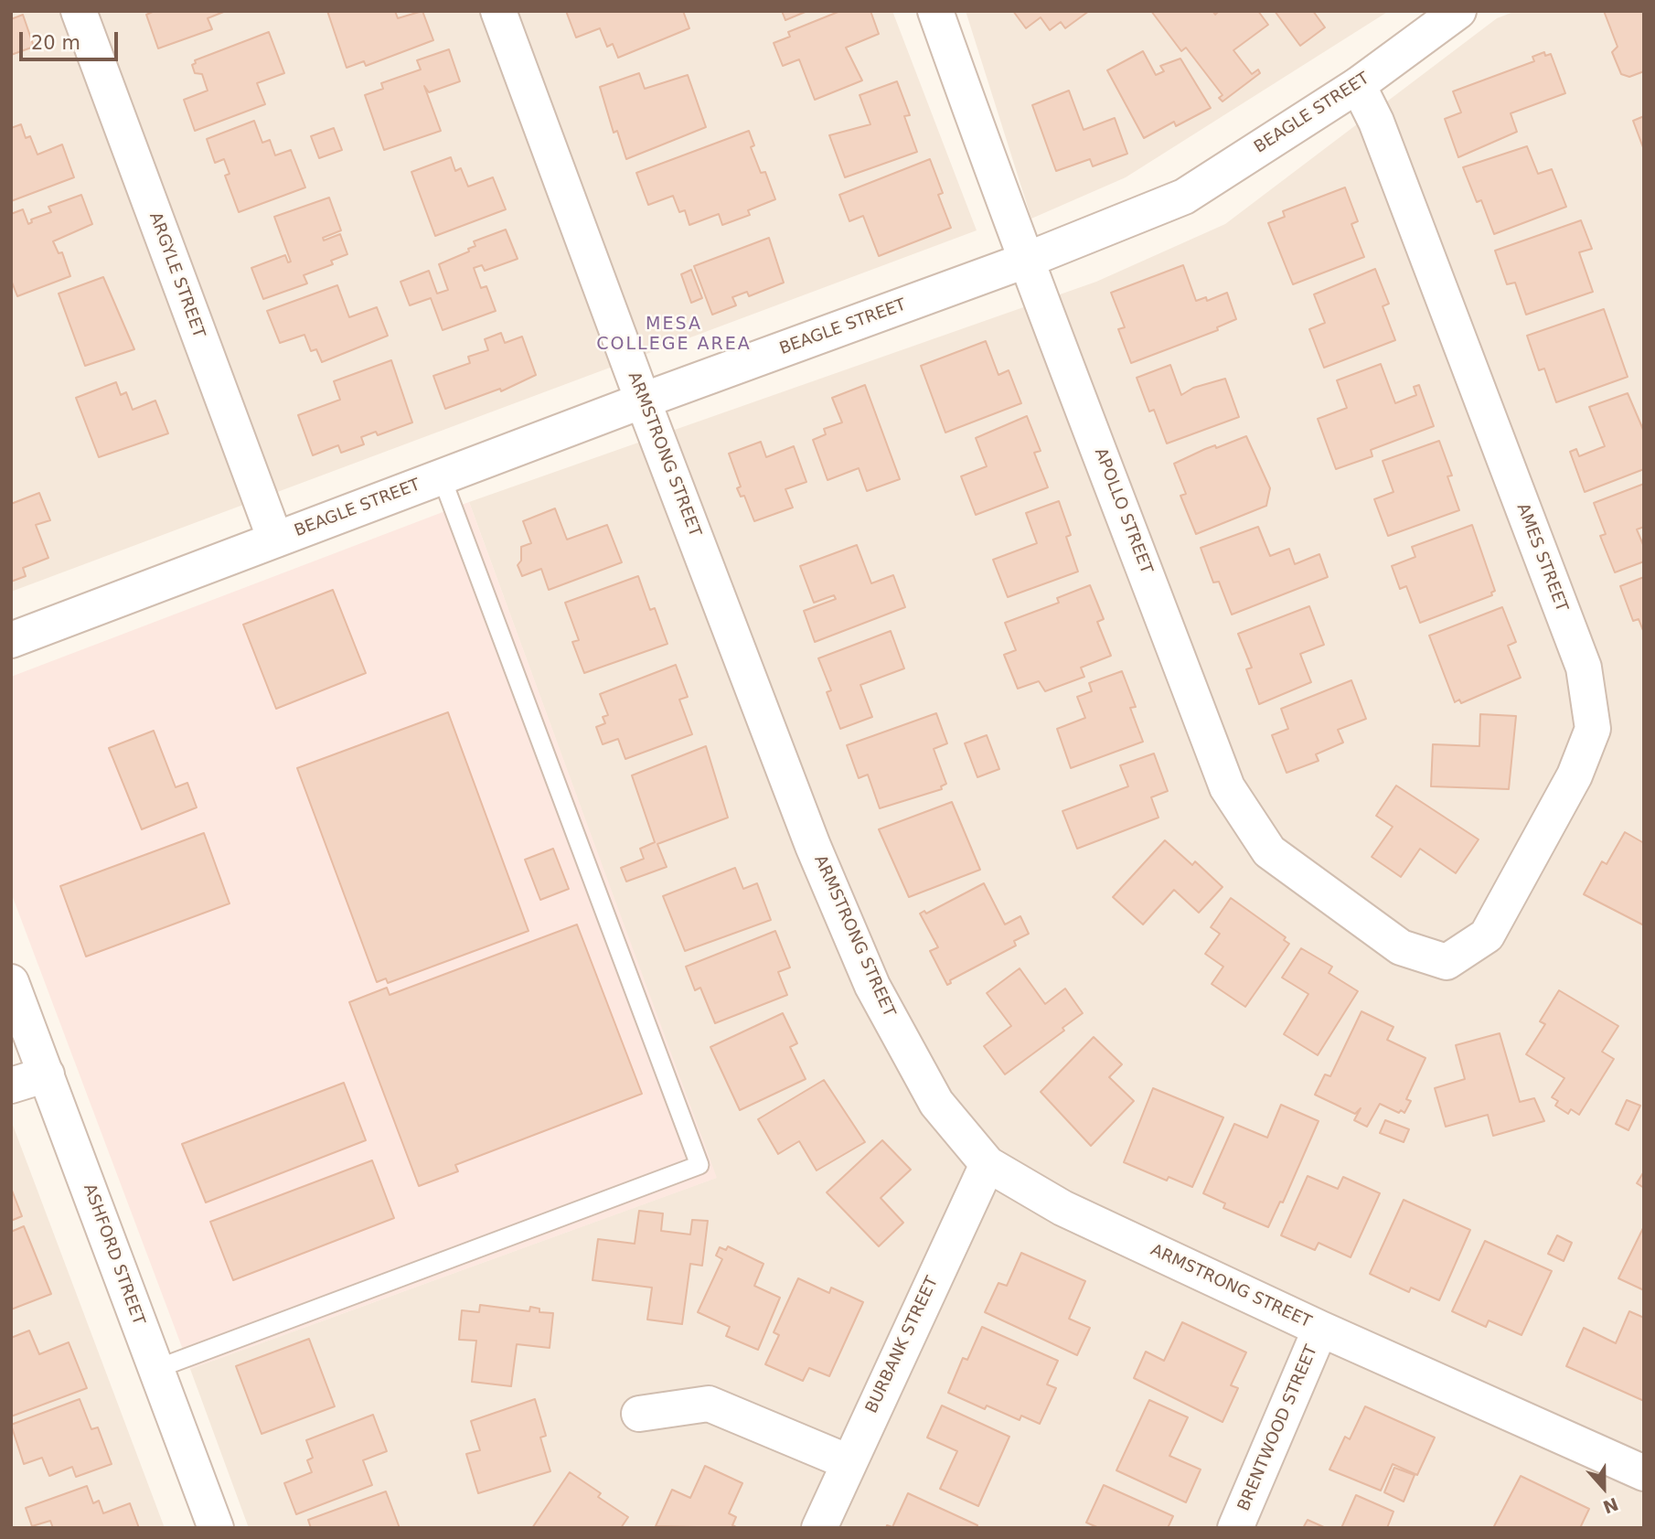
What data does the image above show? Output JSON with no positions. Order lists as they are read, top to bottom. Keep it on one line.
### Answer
{"streets":{"street":["BEAGLE STREET","ARGYLE STREET","ARMSTRONG STREET","APOLLO STREET","AMES STREET","ASHFORD STREET","BURBANK STREET","BRENTWOOD STREET"]},"crossings":[["BEAGLE STREET","ARGYLE STREET"],["BEAGLE STREET","ARMSTRONG STREET"],["BEAGLE STREET","APOLLO STREET"],["BEAGLE STREET","AMES STREET"],["ARMSTRONG STREET","BURBANK STREET"],["ARMSTRONG STREET","BRENTWOOD STREET"],["APOLLO STREET","AMES STREET"]],"districts":["MESA COLLEGE AREA"],"scale_bar":"20 m","north":"bottom"}
